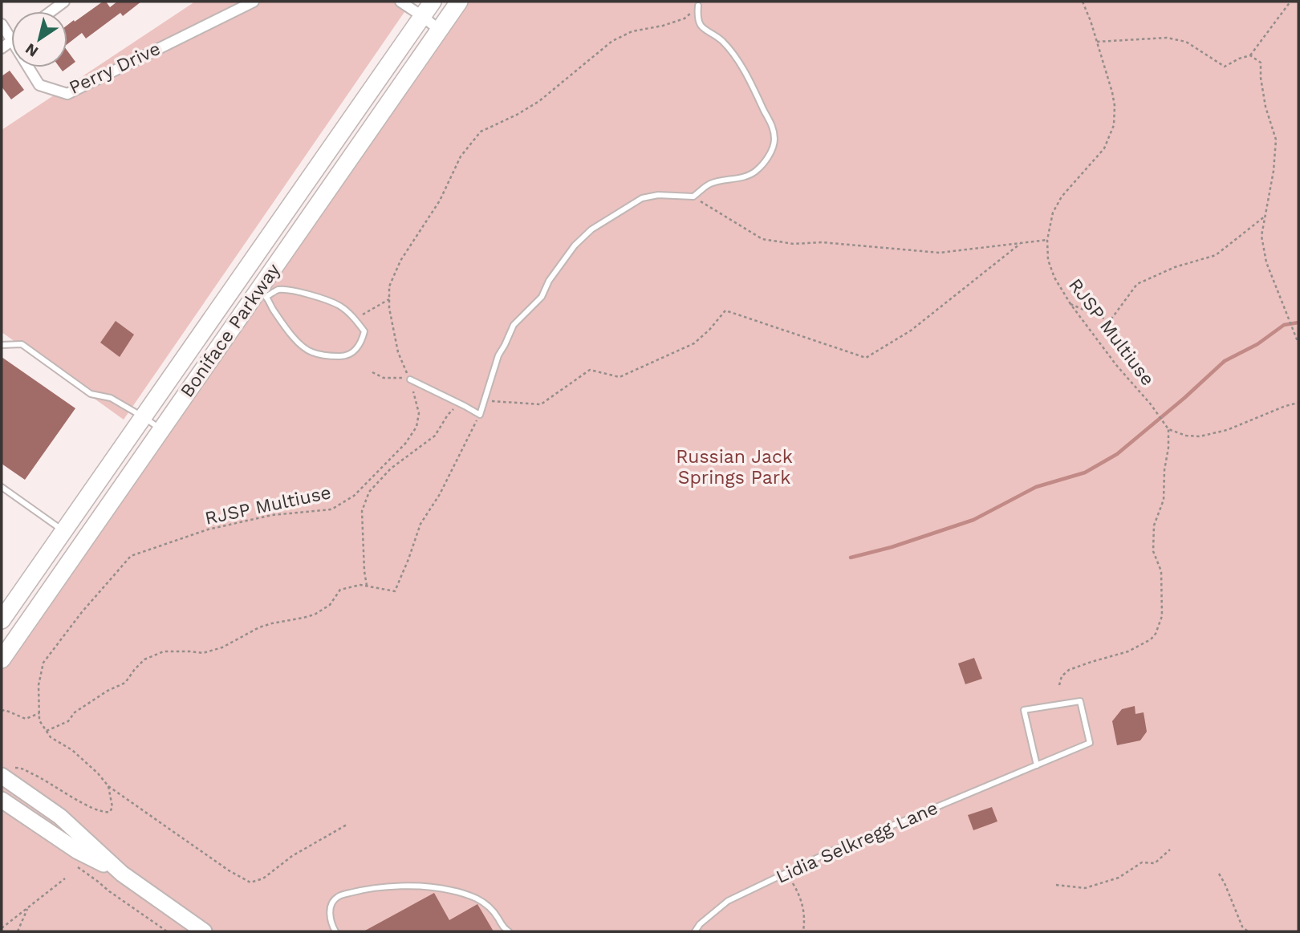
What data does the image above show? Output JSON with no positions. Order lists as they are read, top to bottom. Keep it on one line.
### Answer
{"streets":{"main road":["Boniface Parkway"],"street":["Perry Drive"],"lane":["Lidia Selkregg Lane"],"path":["RJSP Multiuse"]},"parks":["Russian Jack Springs Park"],"north":"bottom left"}
